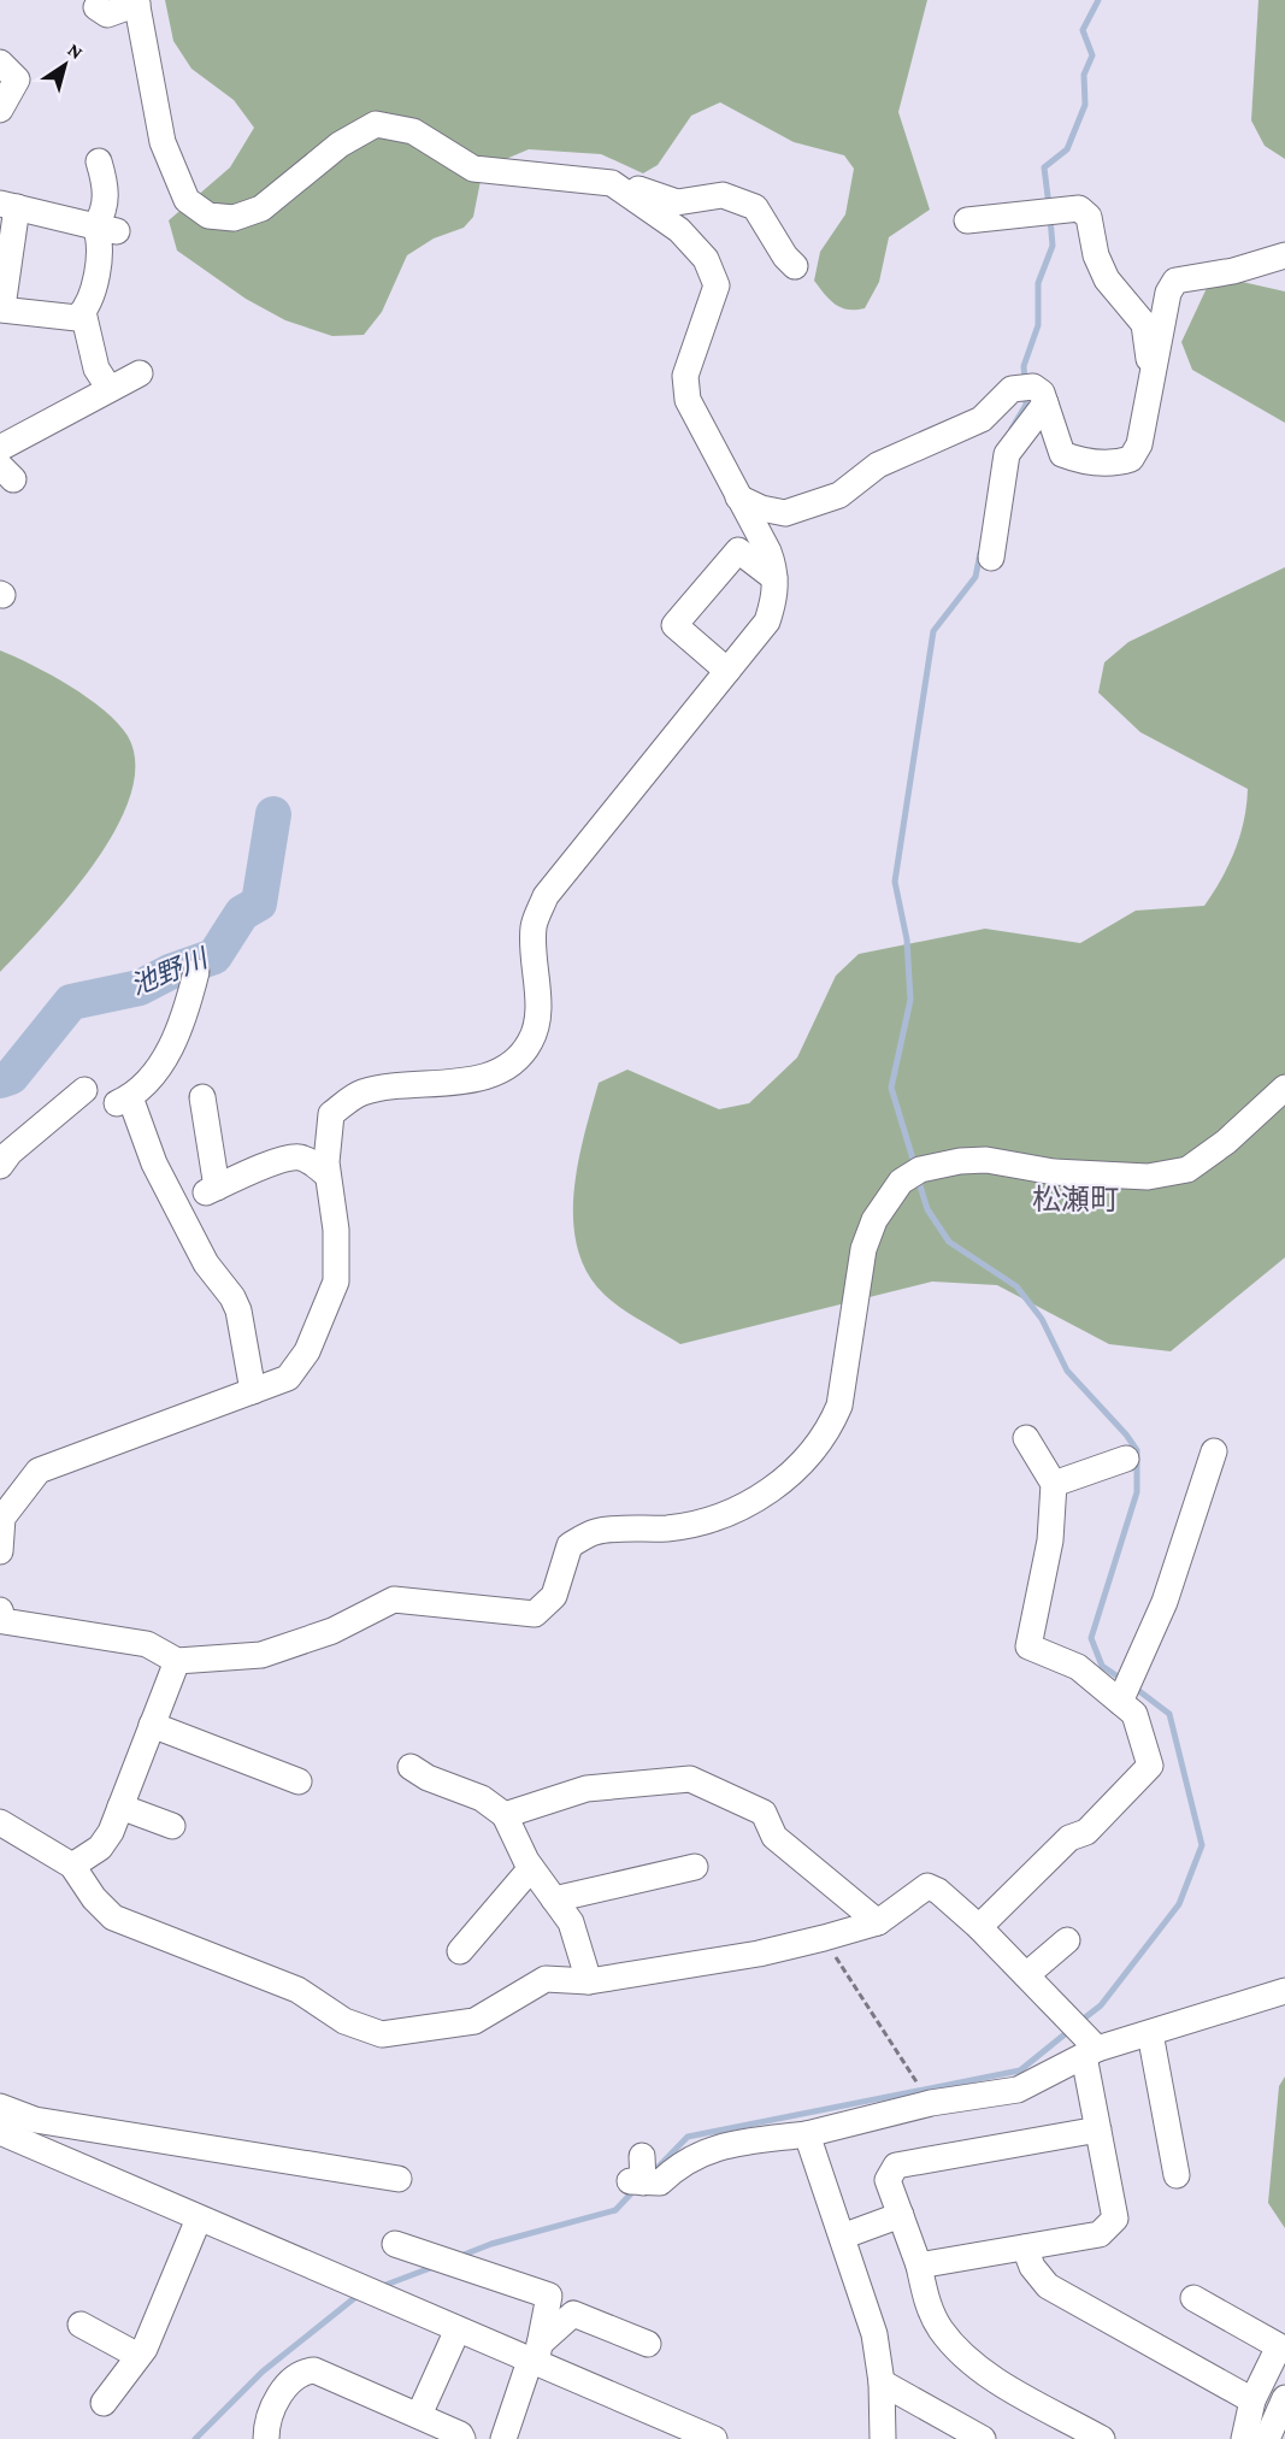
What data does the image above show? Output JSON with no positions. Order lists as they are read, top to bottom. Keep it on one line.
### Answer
{"districts":["松瀬町"],"water":["池野川"],"north":"top right"}
